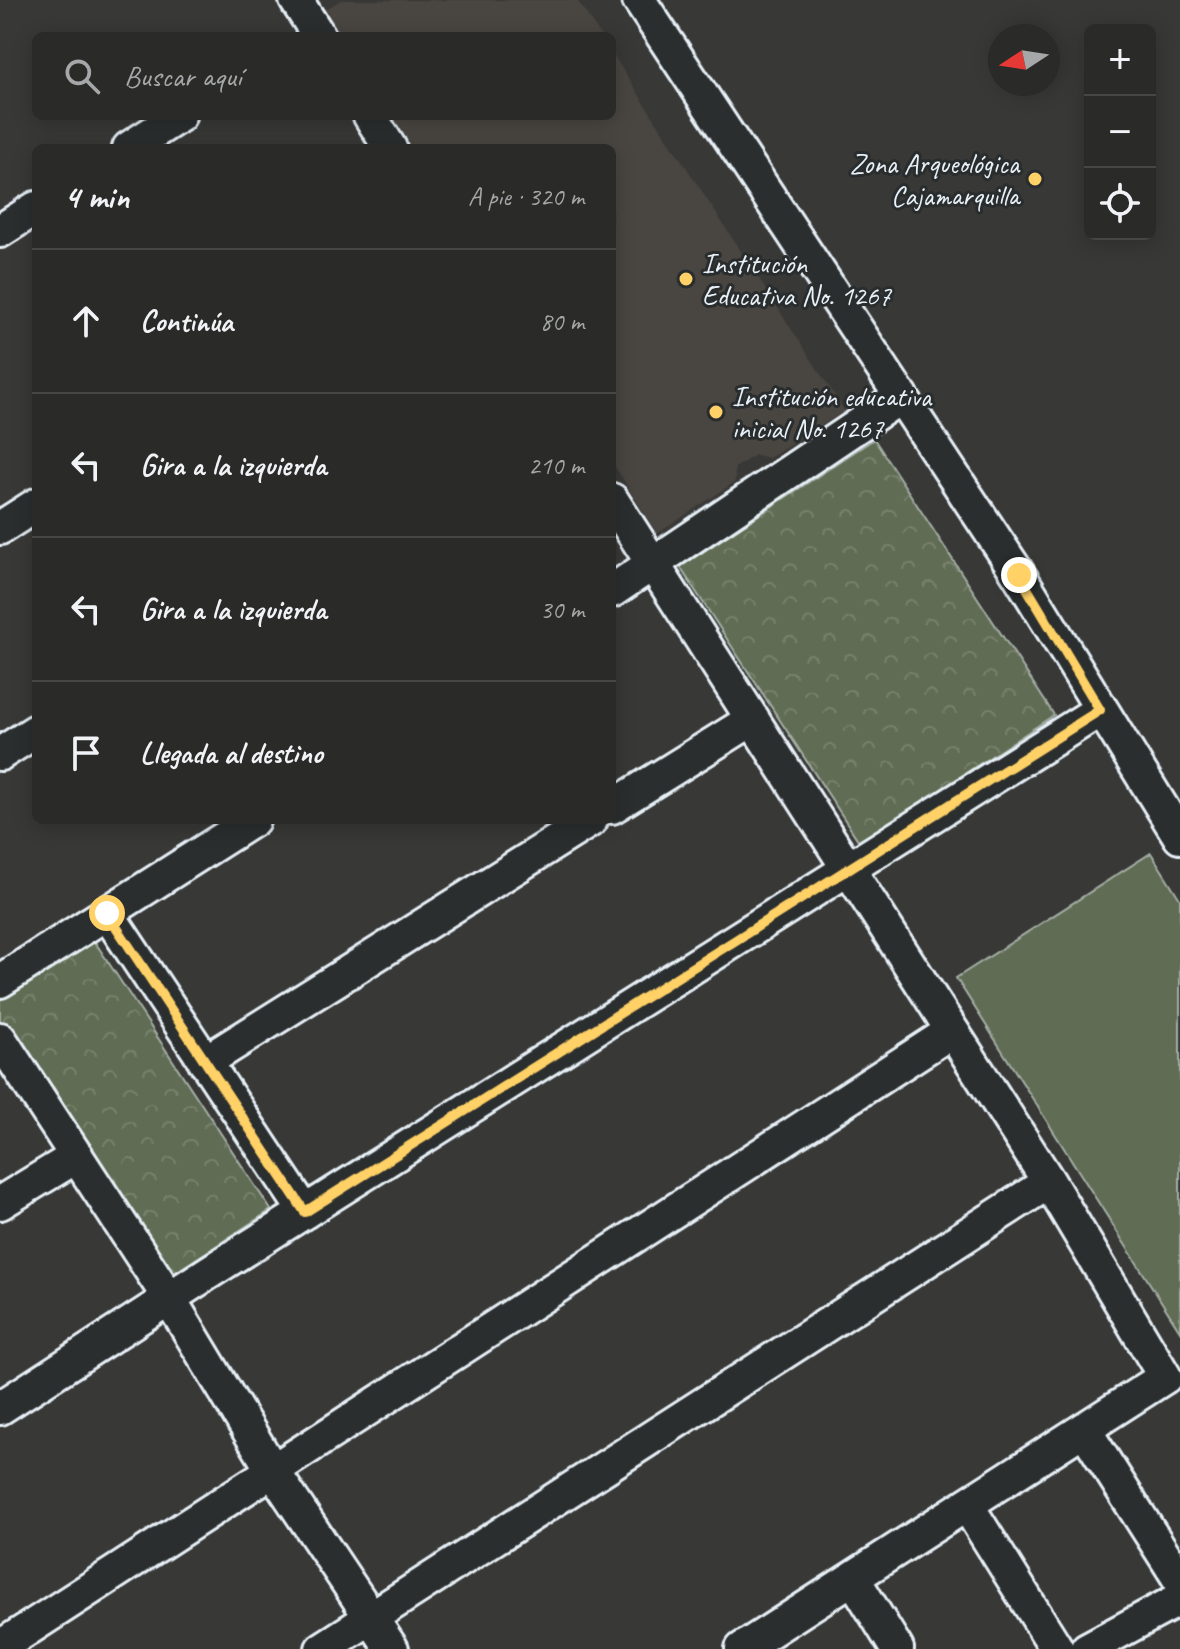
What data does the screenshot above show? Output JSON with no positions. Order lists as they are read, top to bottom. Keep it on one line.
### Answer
{"places":["Zona Arqueológica Cajamarquilla","Institución Educativa No. 1267","Institución educativa inicial No. 1267"],"north":"left","page":{"map_buttons":["+","−"],"search":"Buscar aquí","heading":["4 min","A pie · 320 m"],"list":[["Continúa","80 m"],["Gira a la izquierda","210 m"],["Gira a la izquierda","30 m"],"Llegada al destino"]}}
